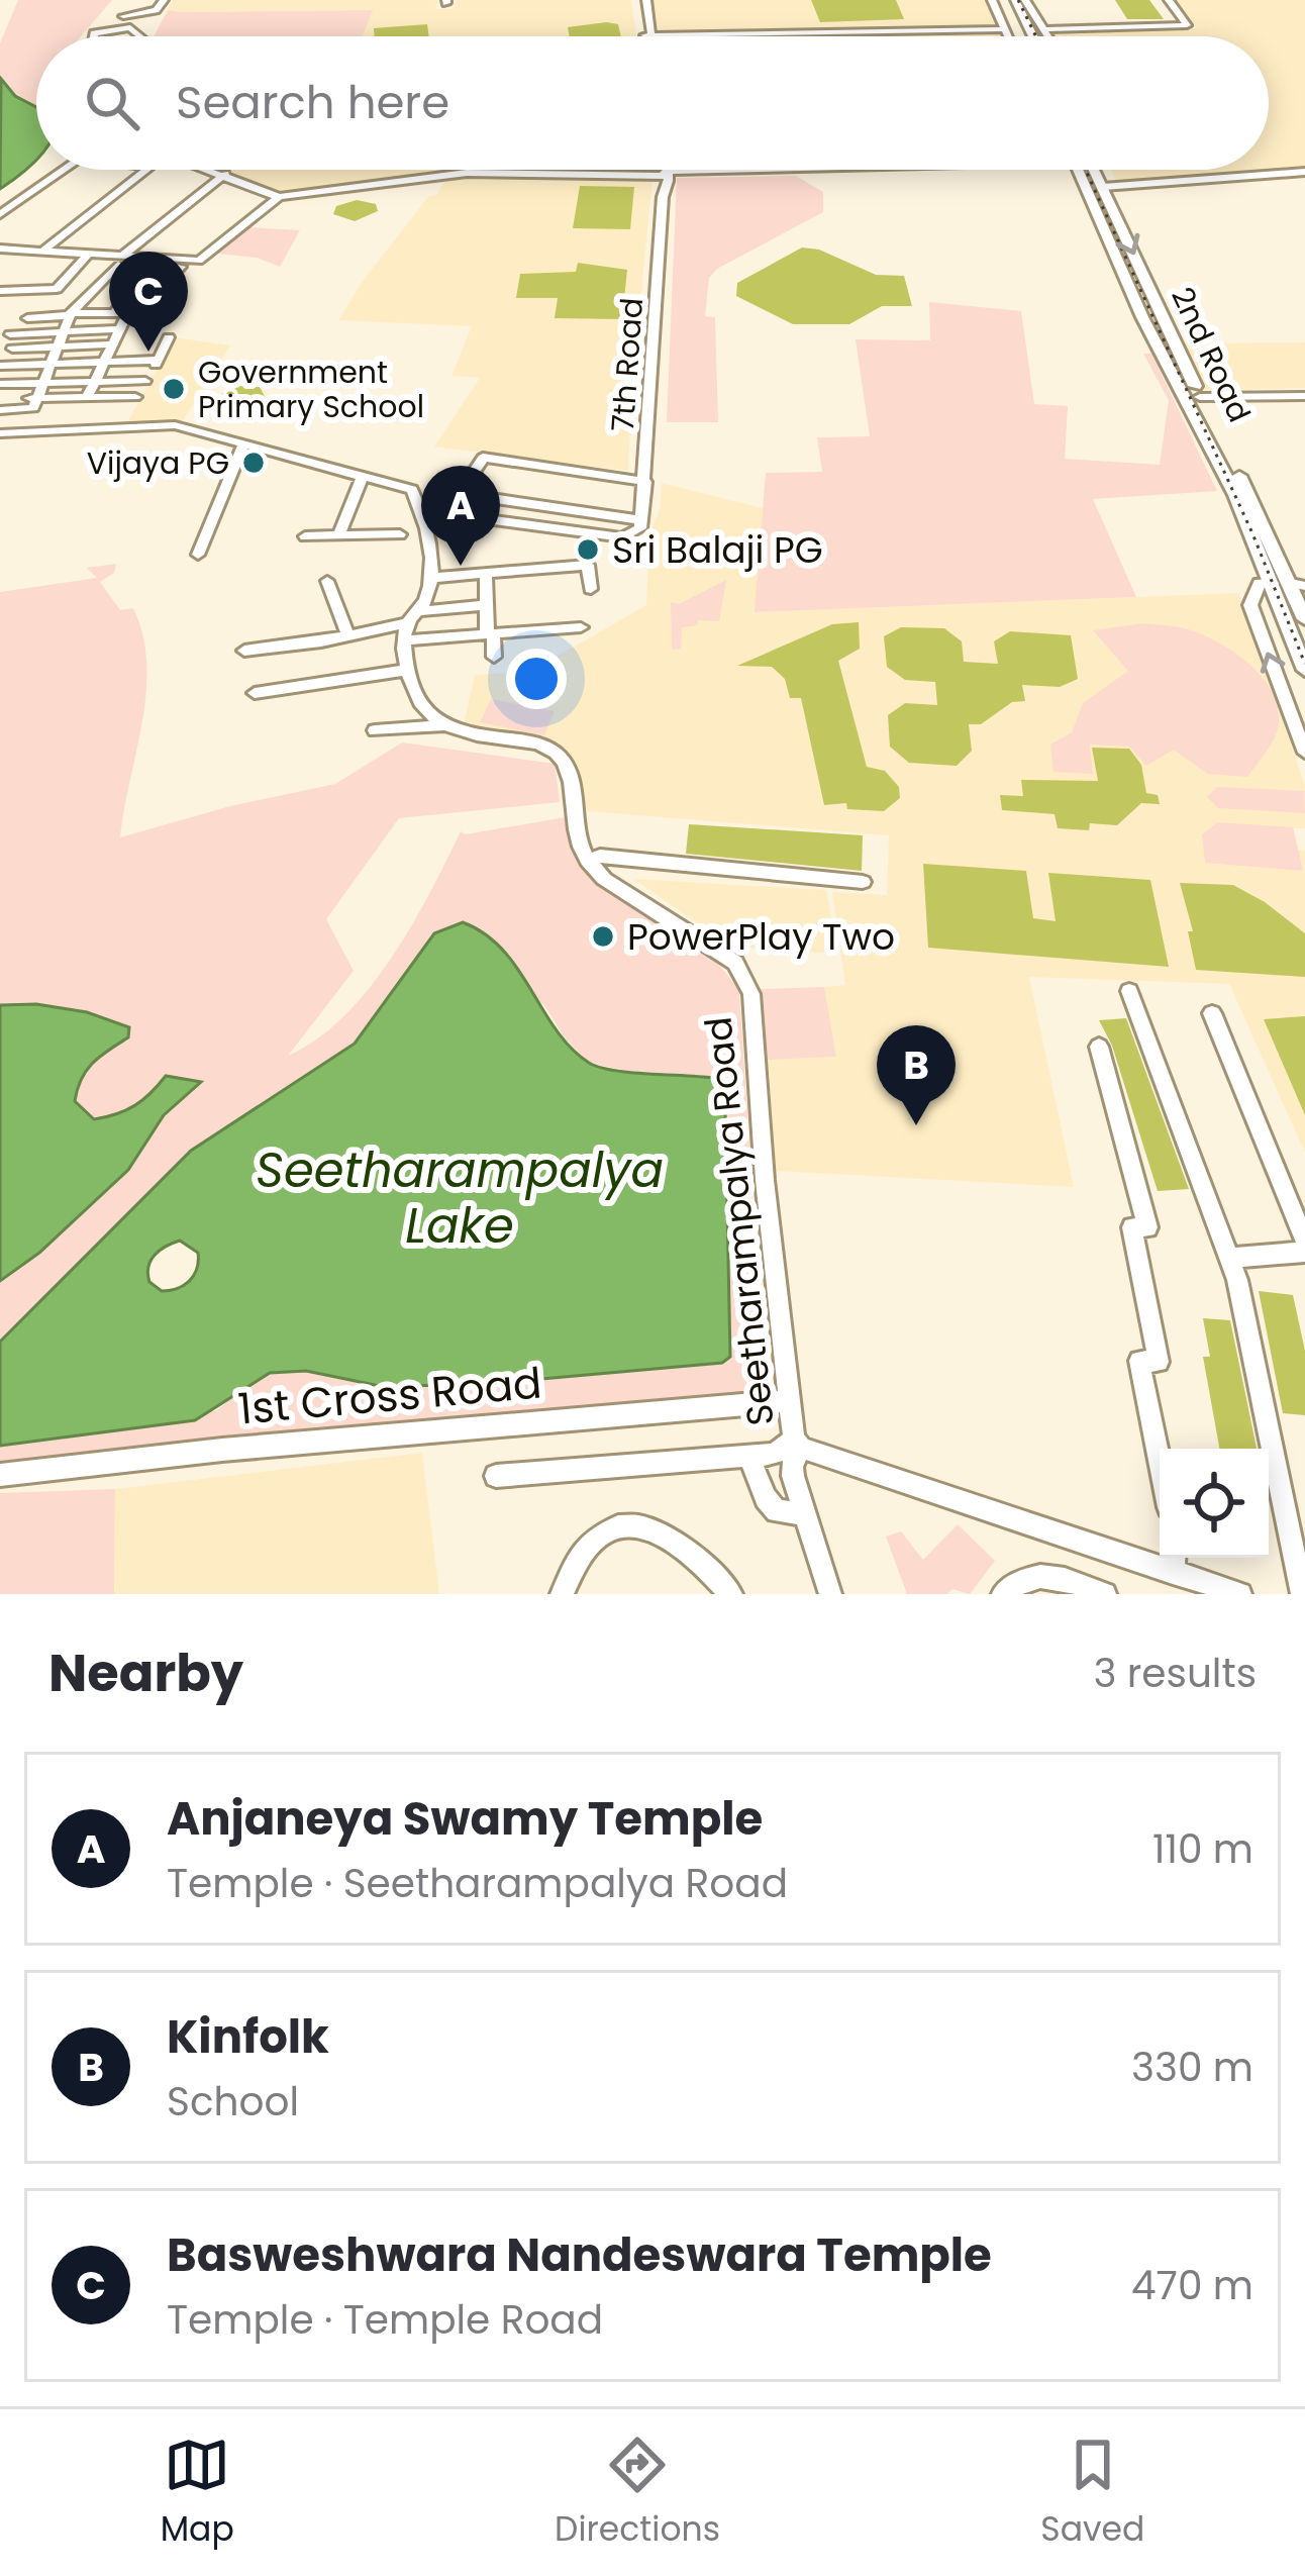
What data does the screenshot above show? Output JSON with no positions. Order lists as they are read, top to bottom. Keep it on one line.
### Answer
{"streets":{"main road":["2nd Road"],"street":["7th Road","Seetharampalya Road","1st Cross Road"]},"crossings":[["Seetharampalya Road","1st Cross Road"]],"water":["Seetharampalya Lake"],"places":["Government Primary School","Vijaya PG","Sri Balaji PG","PowerPlay Two"],"page":{"search":"Search here","pins":["C","A","B"],"heading":["Nearby","3 results"],"list":[{"mark":"A","name":"Anjaneya Swamy Temple","note":"Temple · Seetharampalya Road","value":"110 m"},{"mark":"B","name":"Kinfolk","note":"School","value":"330 m"},{"mark":"C","name":"Basweshwara Nandeswara Temple","note":"Temple · Temple Road","value":"470 m"}],"nav":["Map","Directions","Saved"]}}
